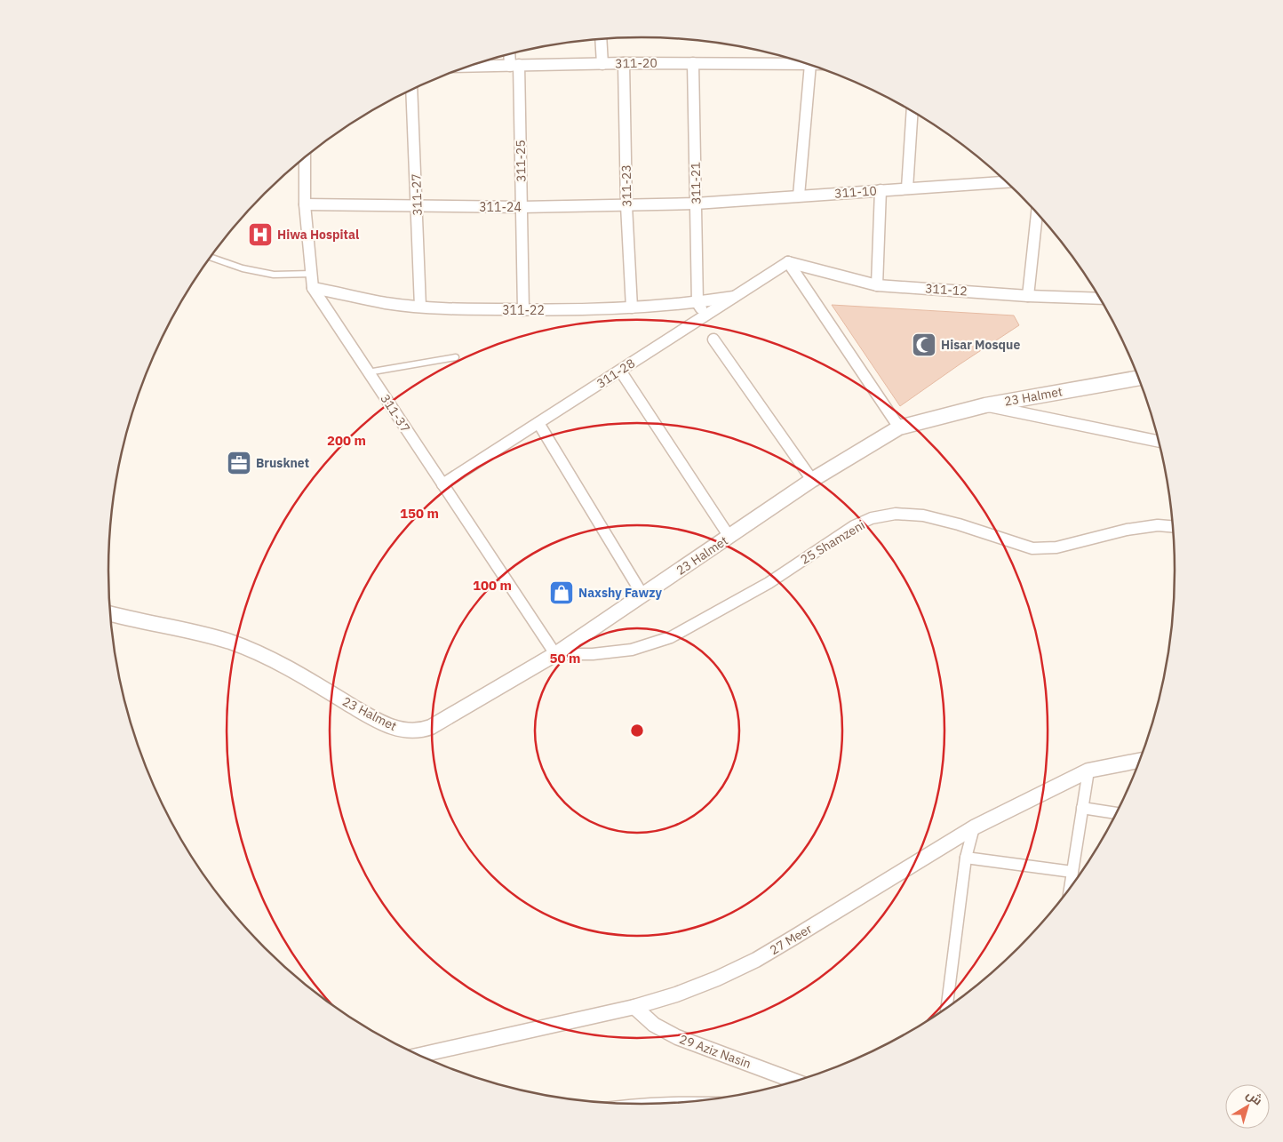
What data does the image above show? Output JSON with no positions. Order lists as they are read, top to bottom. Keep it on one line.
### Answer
{"streets":{"street":["311-20","311-25","311-21","311-23","311-10","311-27","311-24","311-12","311-22","311-28","23 Halmet","311-37","25 Shamzeni","27 Meer","29 Aziz Nasin"]},"crossings":[["311-20","311-25"],["311-20","311-21"],["311-20","311-23"],["311-25","311-24"],["311-25","311-22"],["311-21","311-10"],["311-21","311-24"],["311-21","311-22"],["311-23","311-24"],["311-23","311-22"],["311-10","311-24"],["311-27","311-24"],["311-27","311-22"],["311-24","311-37"],["311-12","311-28"],["311-22","311-28"],["311-22","311-37"],["311-28","311-37"],["23 Halmet","311-37"],["23 Halmet","25 Shamzeni"],["311-37","25 Shamzeni"],["27 Meer","29 Aziz Nasin"]],"places":{"hospital":["Hiwa Hospital"],"mosque":["Hisar Mosque"],"office":["Brusknet"],"shop":["Naxshy Fawzy"]},"north":"top right","rings":["200 m","150 m","100 m","50 m"]}
